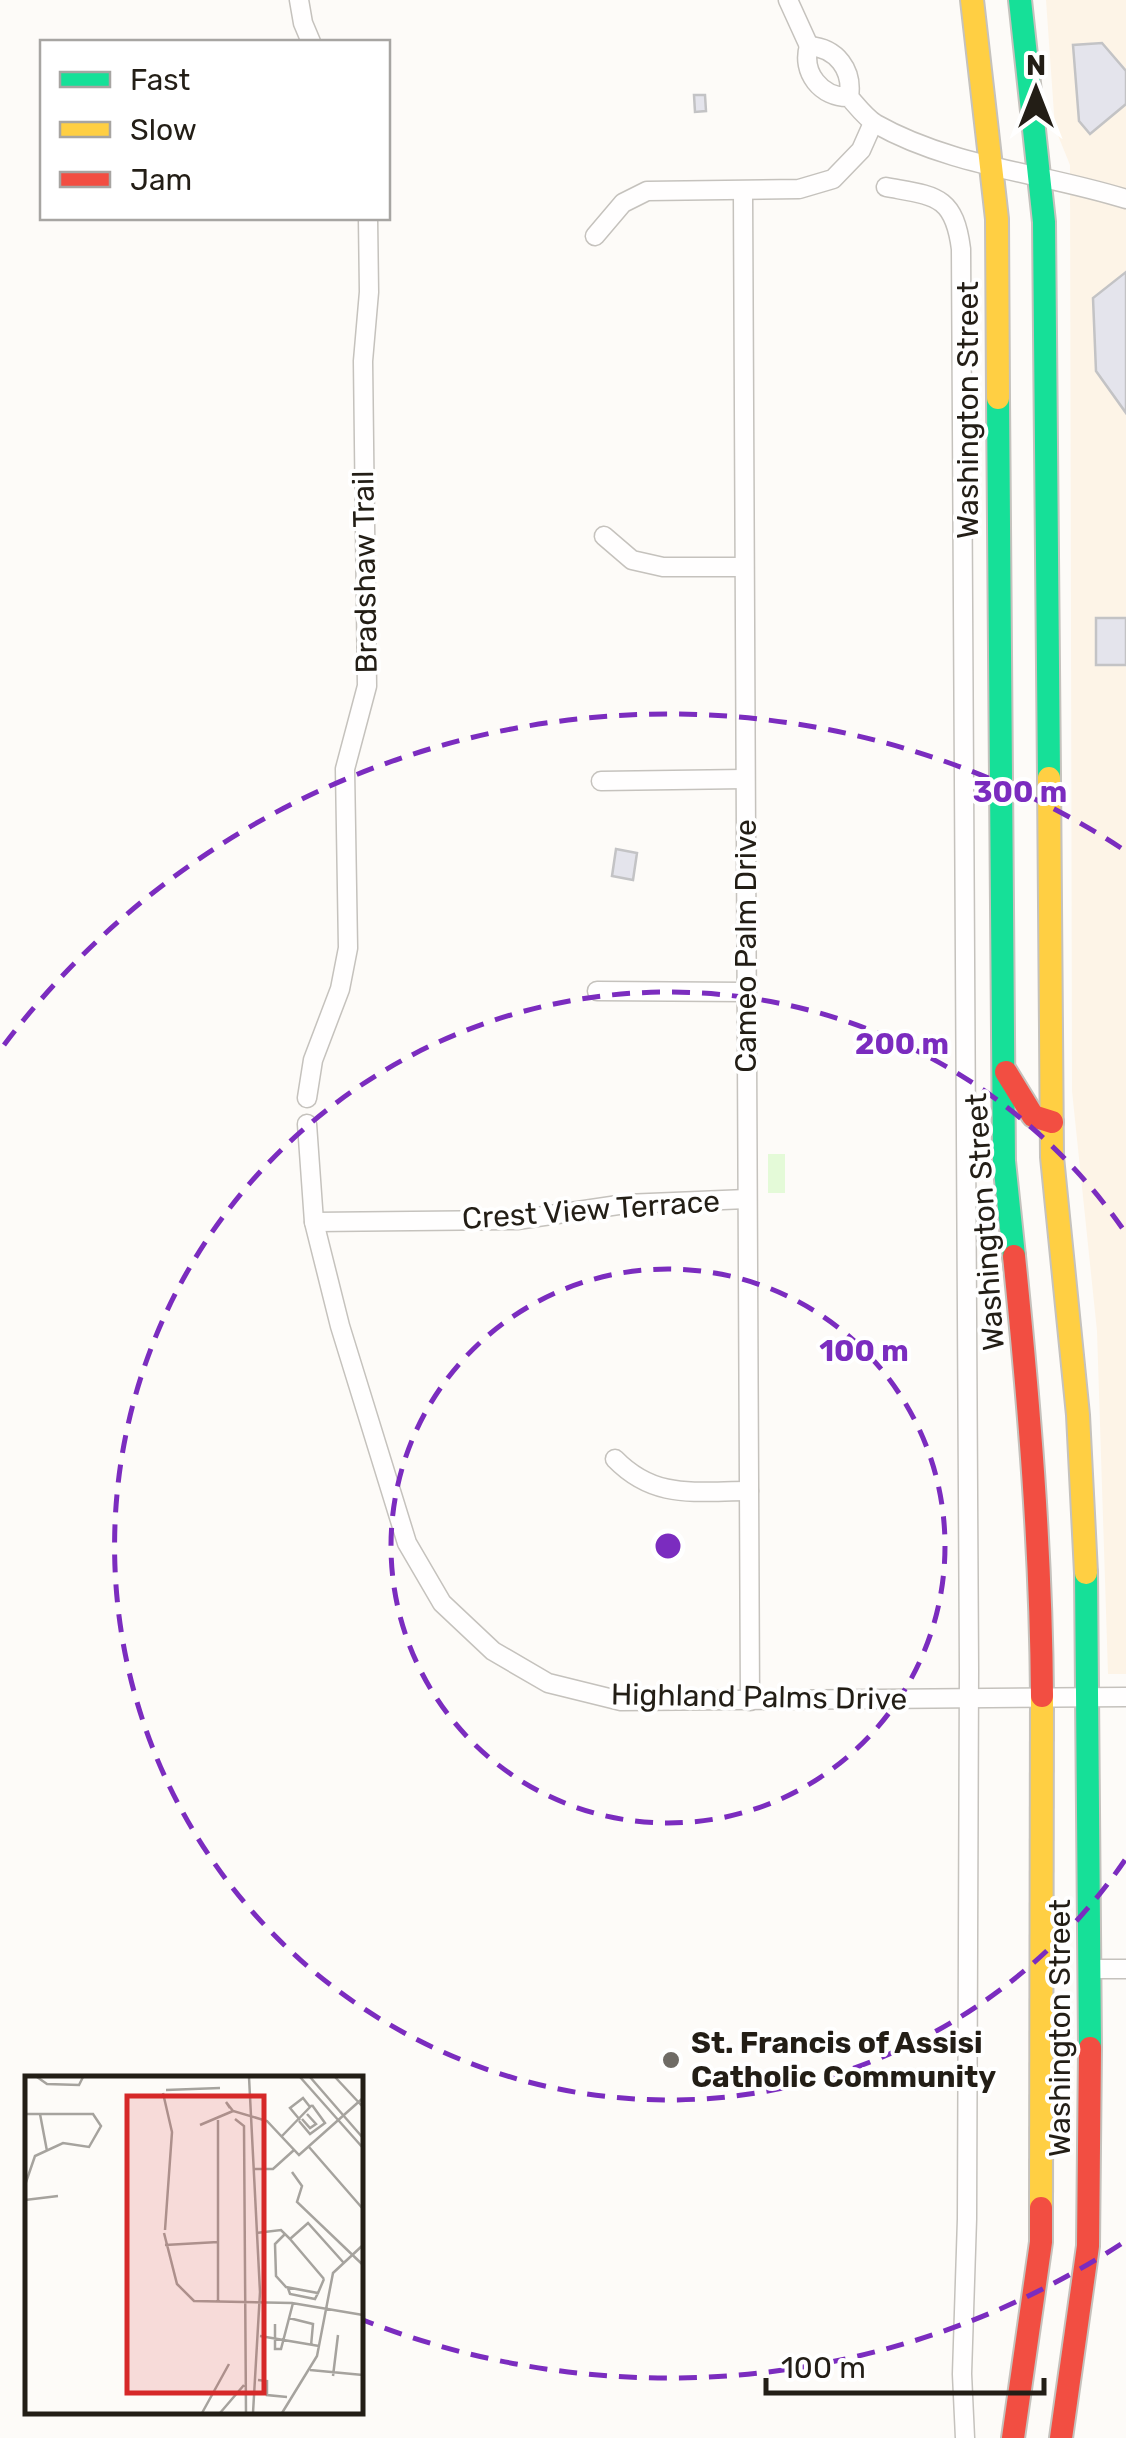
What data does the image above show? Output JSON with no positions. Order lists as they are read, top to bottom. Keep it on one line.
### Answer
{"streets":{"main road":["Washington Street"],"street":["Bradshaw Trail","Cameo Palm Drive","Crest View Terrace","Highland Palms Drive"]},"crossings":[["Washington Street","Highland Palms Drive"],["Cameo Palm Drive","Crest View Terrace"],["Cameo Palm Drive","Highland Palms Drive"],["Crest View Terrace","Highland Palms Drive"]],"places":["St. Francis of Assisi Catholic Community"],"legend":["Fast","Slow","Jam"],"scale_bar":"100 m","north":"top","rings":["300 m","200 m","100 m"]}
